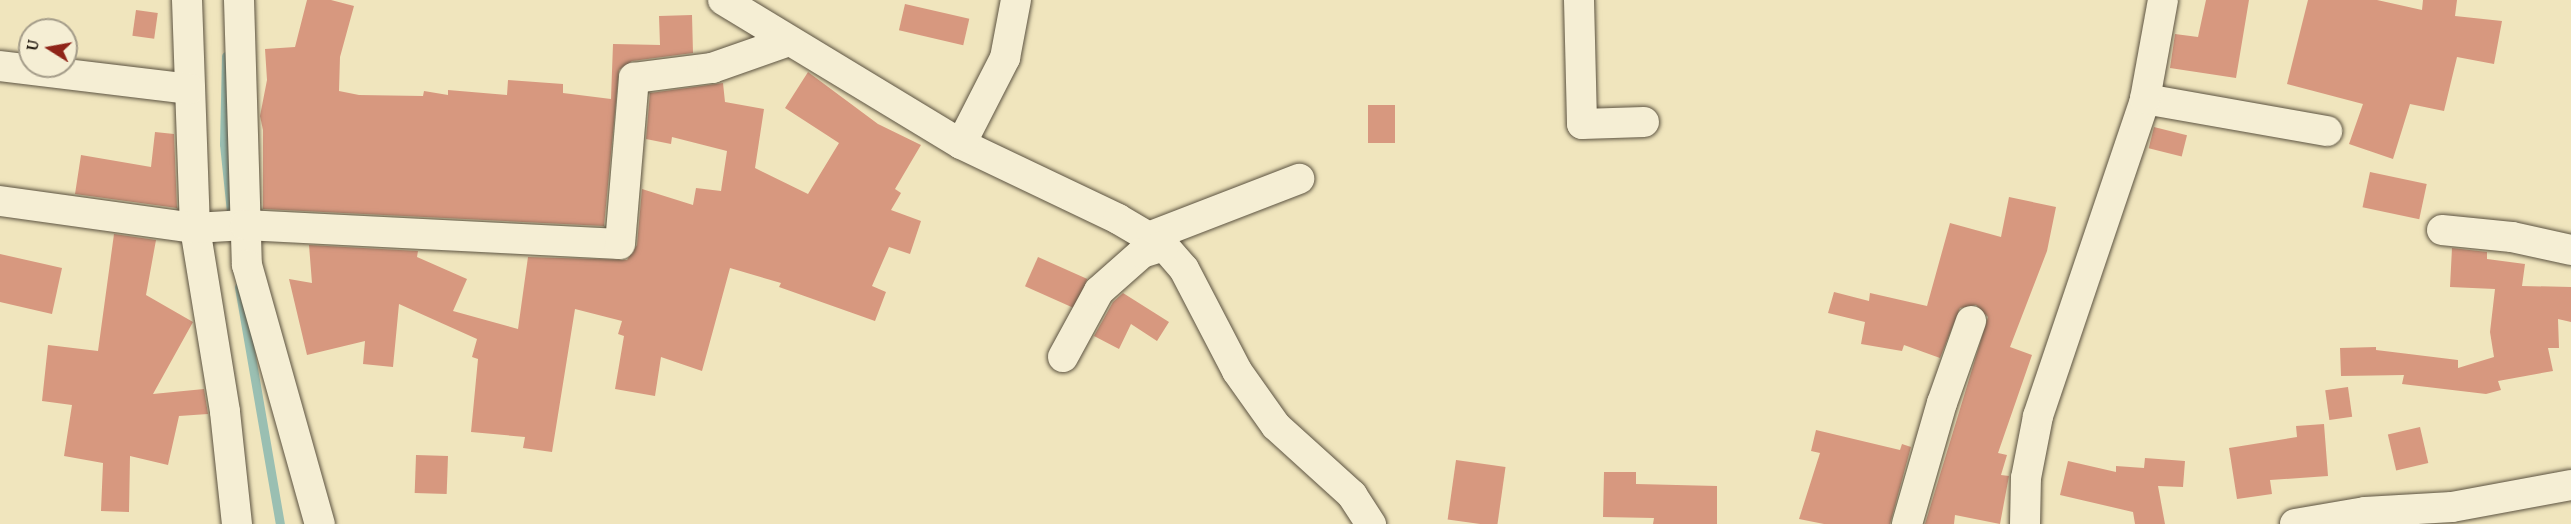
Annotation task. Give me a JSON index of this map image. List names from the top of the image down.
{
  "north": "left"
}
